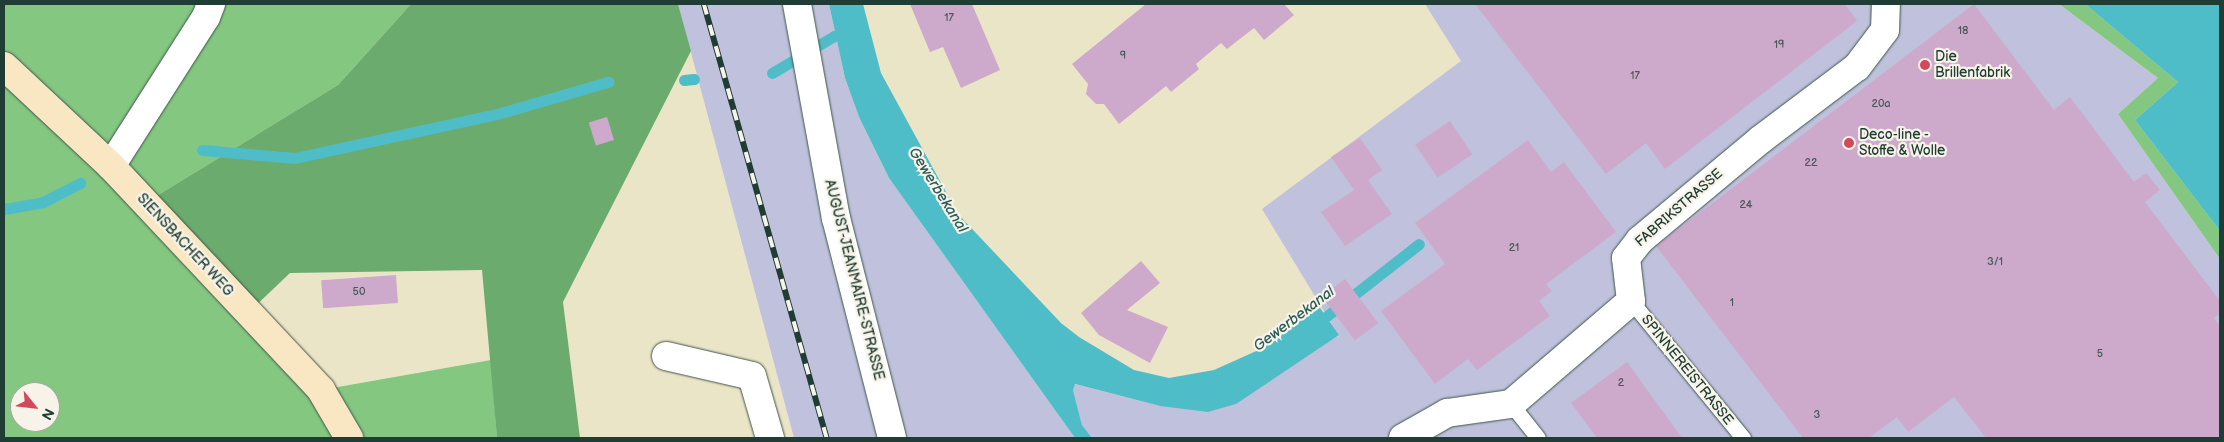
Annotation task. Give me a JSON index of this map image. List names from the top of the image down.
{
  "streets": {
    "street": ["FABRIKSTRASSE", "SIENSBACHER WEG", "AUGUST-JEANMAIRE-STRASSE"],
    "lane": ["SPINNEREISTRASSE"]
  },
  "crossings": [
    ["FABRIKSTRASSE", "SPINNEREISTRASSE"]
  ],
  "water": ["Gewerbekanal"],
  "places": ["Die Brillenfabrik", "Deco-line - Stoffe & Wolle"],
  "house_numbers": [
    "17",
    "18",
    "19",
    "9",
    "17",
    "20a",
    "22",
    "24",
    "21",
    "3/1",
    "50",
    "1",
    "5",
    "2",
    "3"
  ],
  "north": "bottom right"
}
